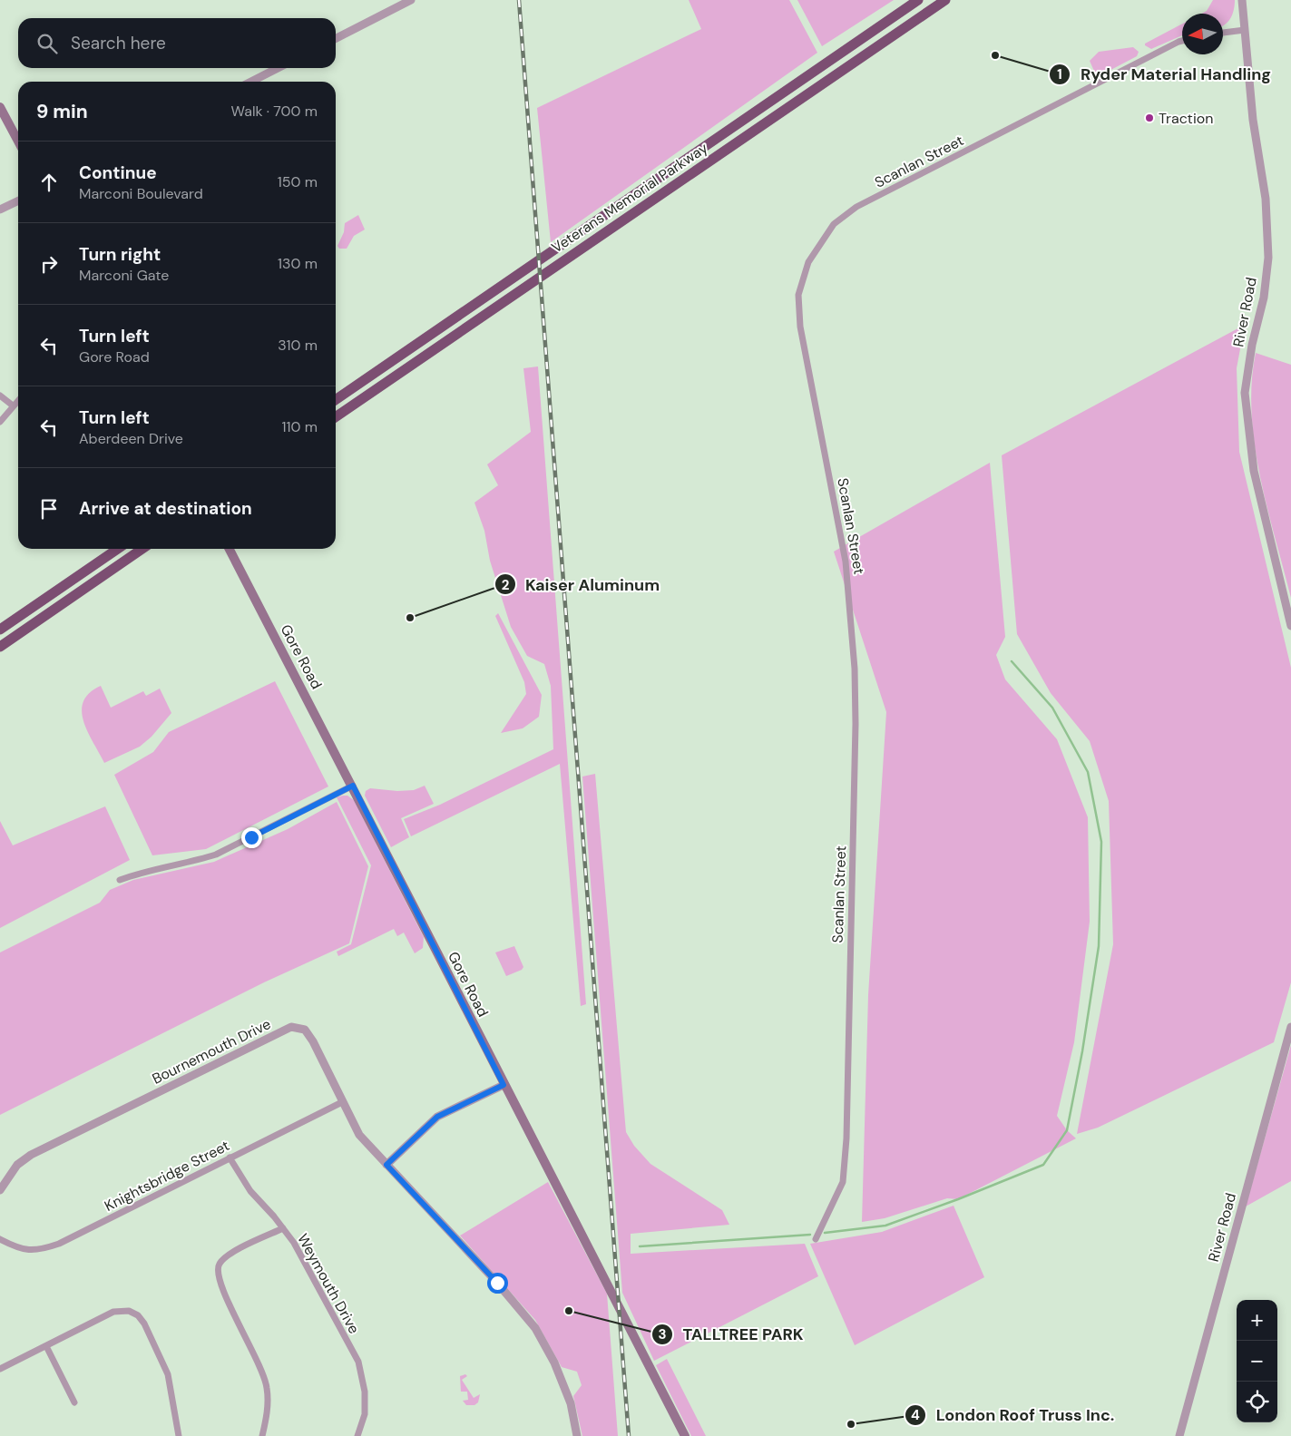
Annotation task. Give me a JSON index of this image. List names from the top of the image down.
{
  "streets": {
    "highway": ["Veterans Memorial Parkway"],
    "main road": ["Gore Road"],
    "street": [
      "Scanlan Street",
      "River Road",
      "Bournemouth Drive",
      "Knightsbridge Street",
      "Weymouth Drive"
    ]
  },
  "crossings": [
    ["Bournemouth Drive", "Knightsbridge Street"],
    ["Knightsbridge Street", "Weymouth Drive"]
  ],
  "places": [
    "Ryder Material Handling",
    "Traction",
    "Kaiser Aluminum",
    "TALLTREE PARK",
    "London Roof Truss Inc."
  ],
  "north": "left",
  "page": {
    "search": "Search here",
    "heading": ["9 min", "Walk · 700 m"],
    "list": [
      ["Continue", "Marconi Boulevard", "150 m"],
      ["Turn right", "Marconi Gate", "130 m"],
      ["Turn left", "Gore Road", "310 m"],
      ["Turn left", "Aberdeen Drive", "110 m"],
      "Arrive at destination"
    ],
    "map_buttons": ["+", "−"]
  }
}
